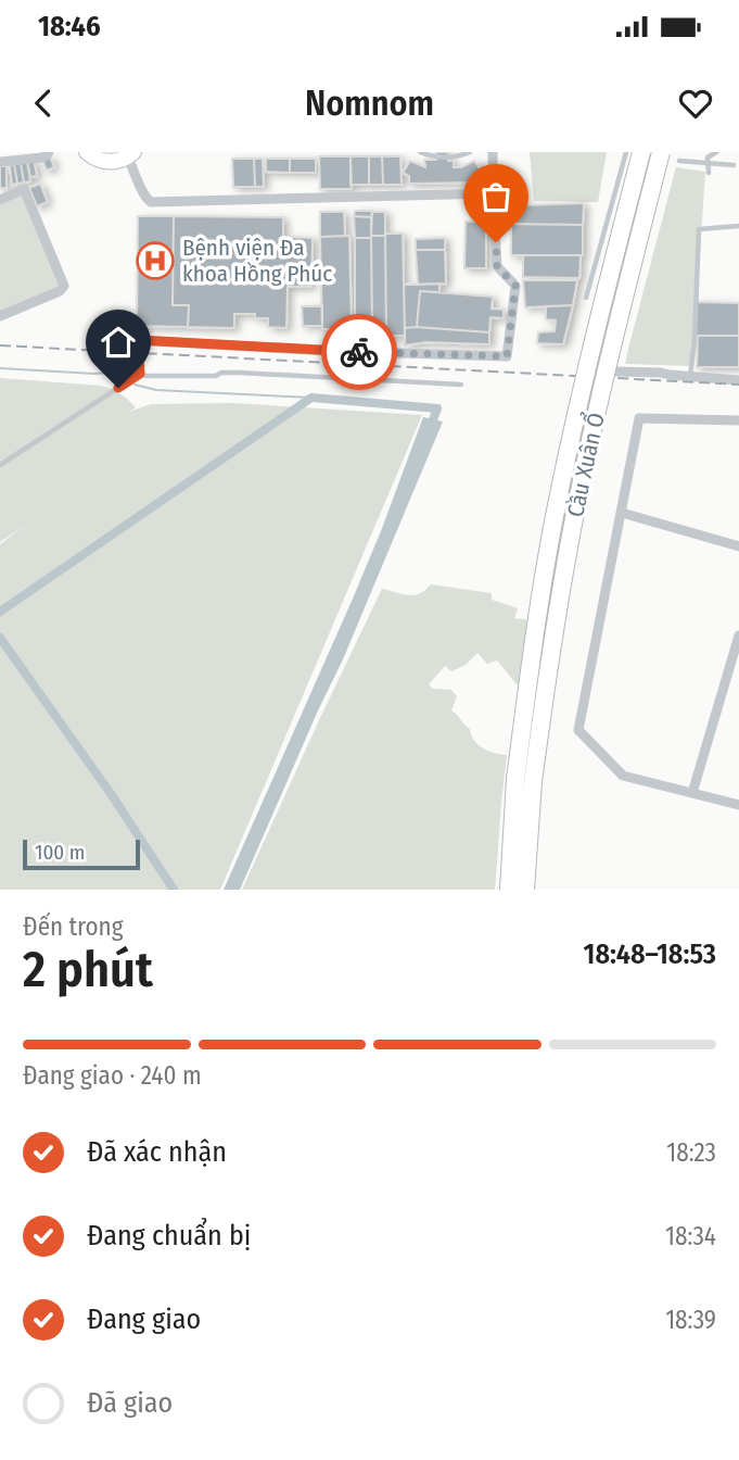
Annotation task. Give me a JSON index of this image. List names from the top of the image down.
{
  "streets": {
    "highway": ["Cầu Xuân Ổ"]
  },
  "places": {
    "hospital": ["Bệnh viện Đa khoa Hồng Phúc"]
  },
  "scale_bar": "100 m",
  "page": {
    "status": "18:46",
    "header": "Nomnom",
    "scale": "100 m",
    "heading": ["2 phút", "Đến trong", "18:48–18:53"],
    "bar": "Đang giao · 240 m",
    "list": [
      ["Đã xác nhận", "18:23"],
      ["Đang chuẩn bị", "18:34"],
      ["Đang giao", "18:39"],
      "Đã giao"
    ]
  }
}
